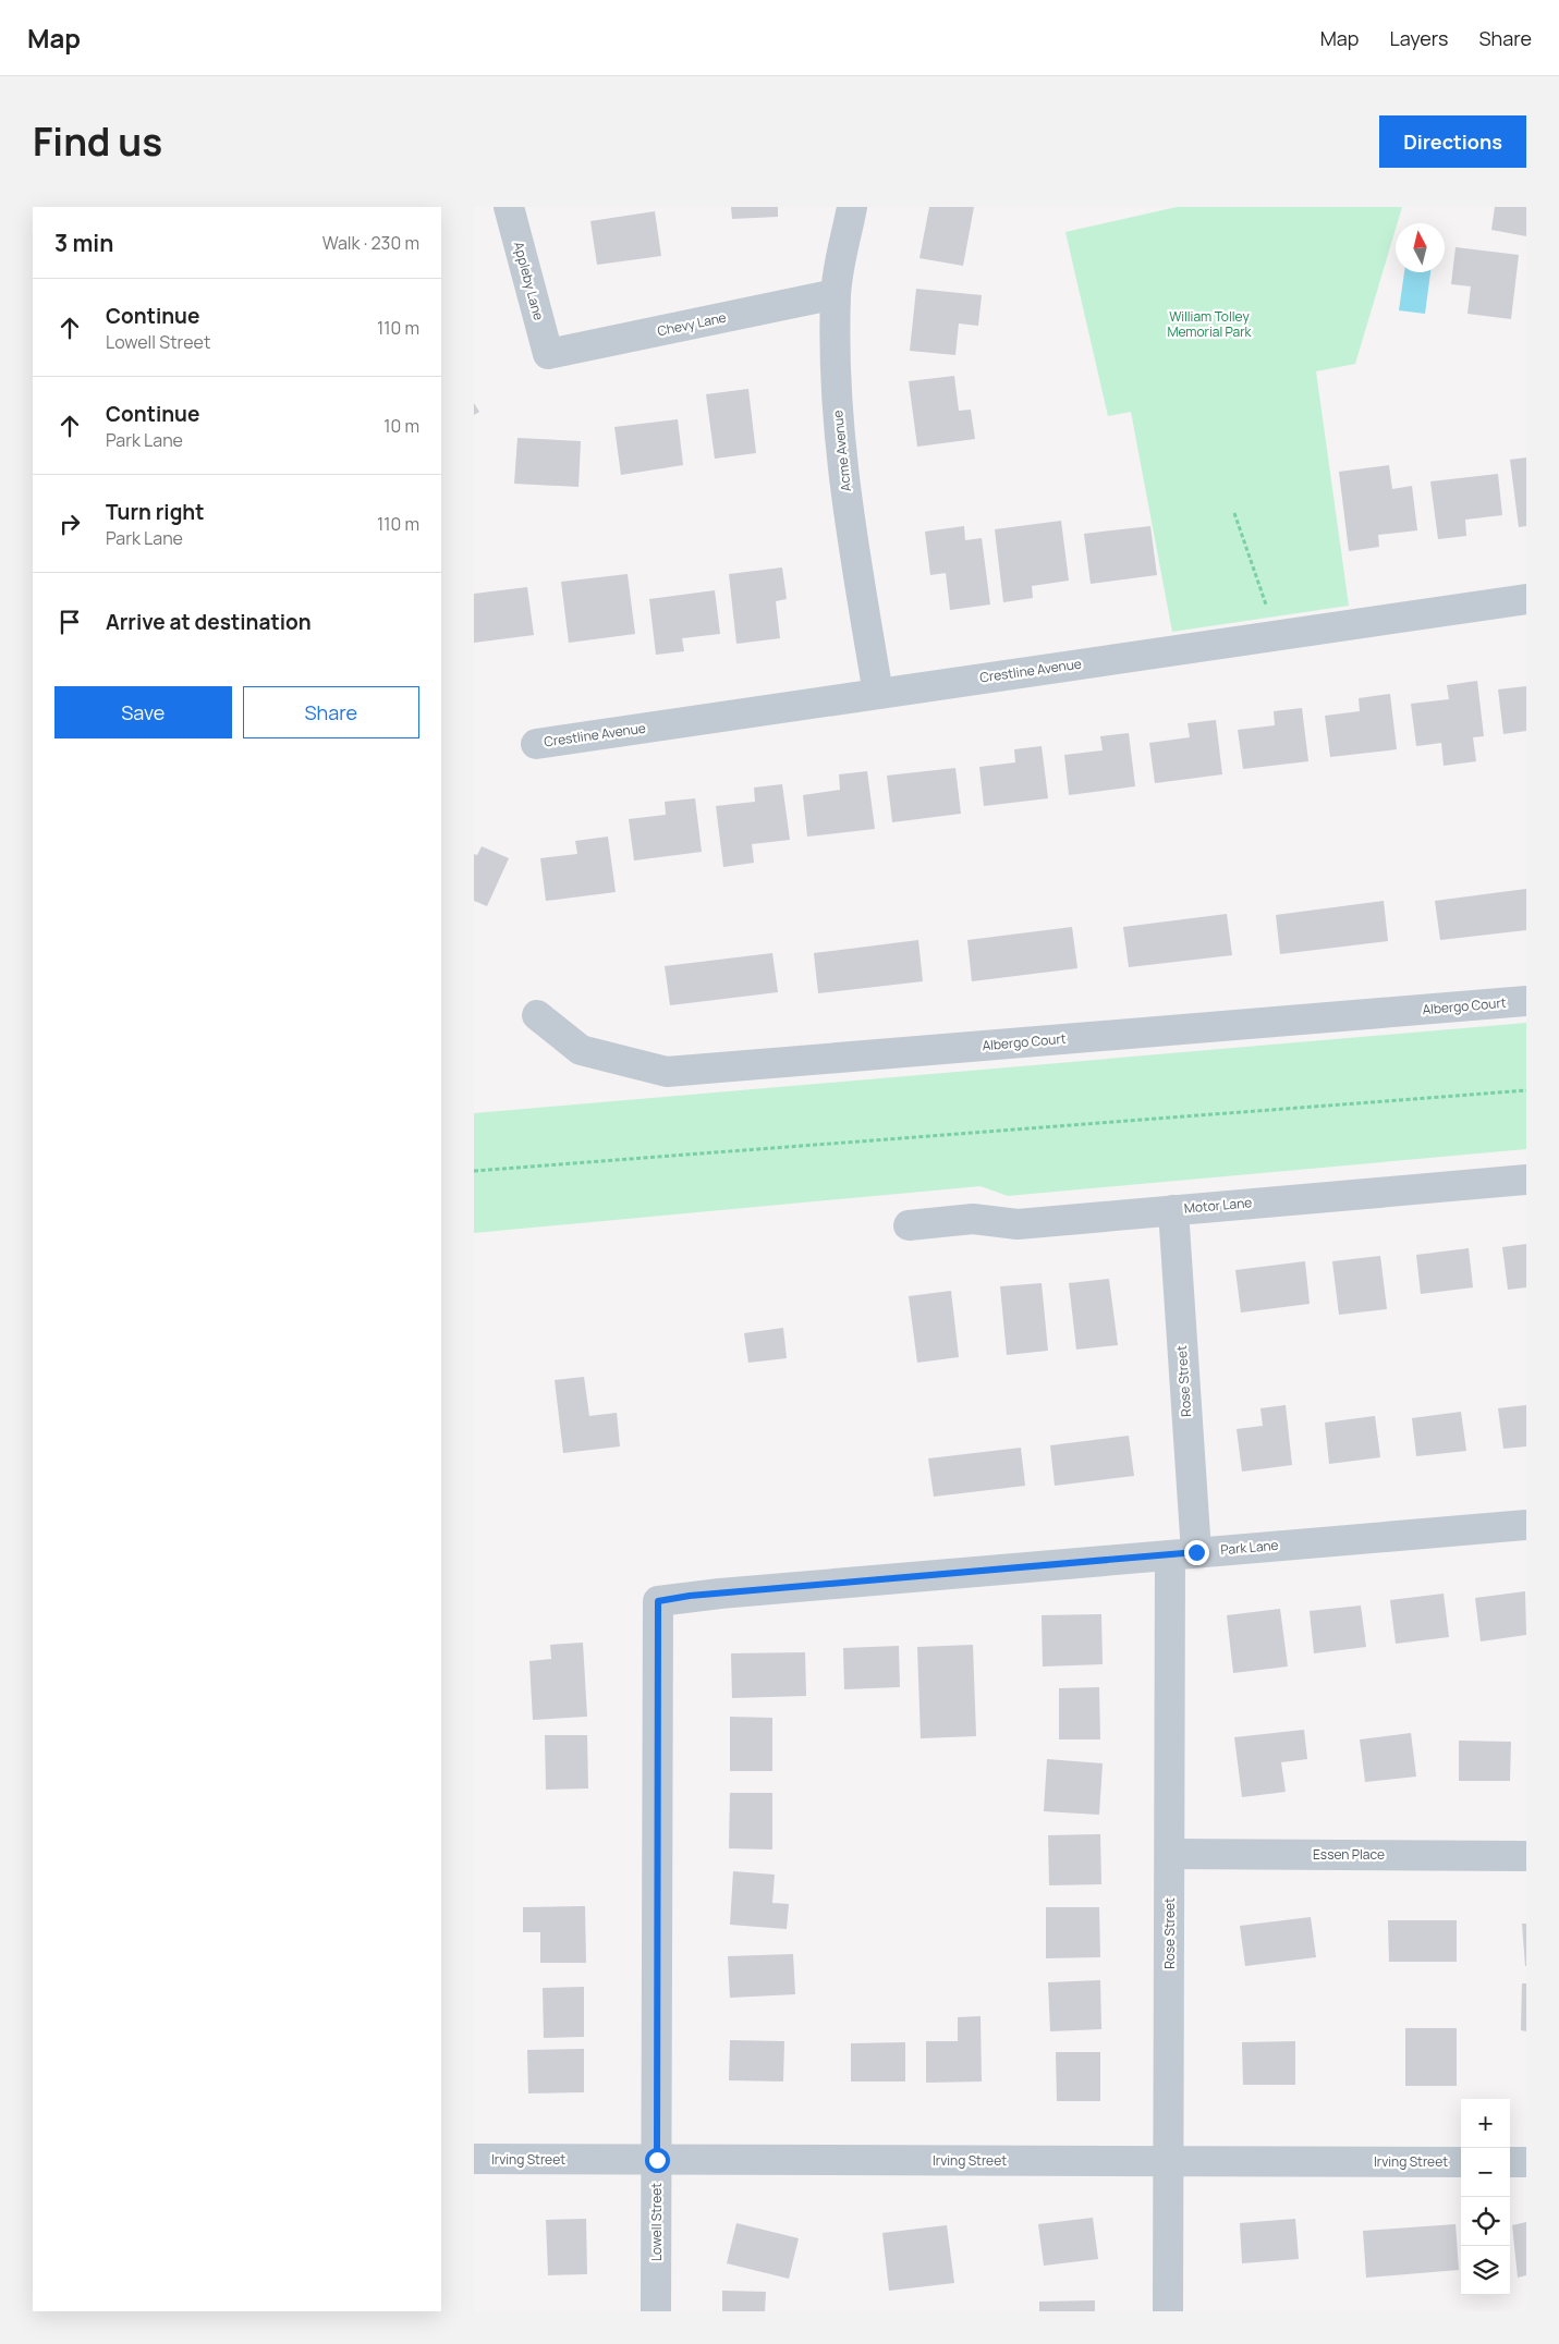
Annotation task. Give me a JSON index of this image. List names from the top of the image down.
{
  "streets": {
    "street": [
      "Appleby Lane",
      "Chevy Lane",
      "Acme Avenue",
      "Crestline Avenue",
      "Albergo Court",
      "Motor Lane",
      "Rose Street",
      "Park Lane",
      "Essen Place",
      "Irving Street",
      "Lowell Street"
    ]
  },
  "crossings": [
    ["Appleby Lane", "Chevy Lane"],
    ["Chevy Lane", "Acme Avenue"],
    ["Acme Avenue", "Crestline Avenue"],
    ["Motor Lane", "Rose Street"],
    ["Rose Street", "Park Lane"],
    ["Rose Street", "Essen Place"],
    ["Rose Street", "Irving Street"],
    ["Park Lane", "Lowell Street"],
    ["Irving Street", "Lowell Street"]
  ],
  "parks": ["William Tolley Memorial Park"],
  "north": "top",
  "page": {
    "header": "Map",
    "nav": ["Map", "Layers", "Share"],
    "title": "Find us",
    "buttons": [
      "Directions",
      ["Save", "Share"]
    ],
    "heading": ["3 min", "Walk · 230 m"],
    "list": [
      ["Continue", "Lowell Street", "110 m"],
      ["Continue", "Park Lane", "10 m"],
      ["Turn right", "Park Lane", "110 m"],
      "Arrive at destination"
    ],
    "map_buttons": ["+", "−"]
  }
}
